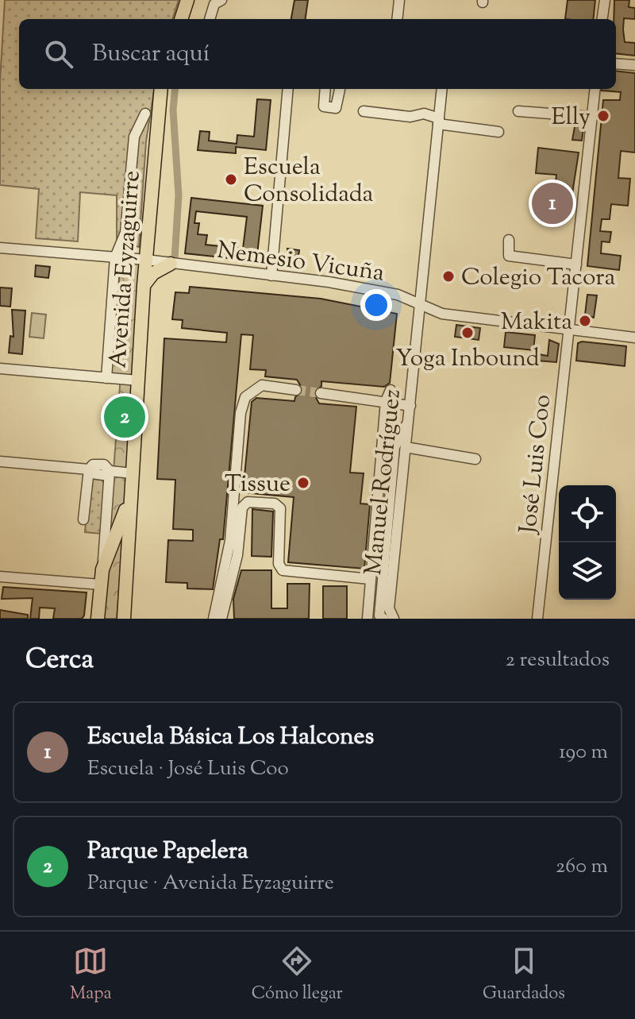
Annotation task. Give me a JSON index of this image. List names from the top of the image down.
{
  "streets": {
    "main road": ["Avenida Eyzaguirre"],
    "street": ["Nemesio Vicuña", "José Luis Coo", "Manuel Rodríguez"]
  },
  "crossings": [
    ["Nemesio Vicuña", "Avenida Eyzaguirre"],
    ["Nemesio Vicuña", "José Luis Coo"],
    ["Nemesio Vicuña", "Manuel Rodríguez"]
  ],
  "places": [
    "Elly",
    "Escuela Consolidada",
    "Colegio Tacora",
    "Makita",
    "Yoga Inbound",
    "Tissue"
  ],
  "page": {
    "search": "Buscar aquí",
    "pins": ["1", "2"],
    "heading": ["Cerca", "2 resultados"],
    "list": [
      {
        "mark": "1",
        "name": "Escuela Básica Los Halcones",
        "note": "Escuela · José Luis Coo",
        "value": "190 m"
      },
      {
        "mark": "2",
        "name": "Parque Papelera",
        "note": "Parque · Avenida Eyzaguirre",
        "value": "260 m"
      }
    ],
    "nav": ["Mapa", "Cómo llegar", "Guardados"]
  }
}
